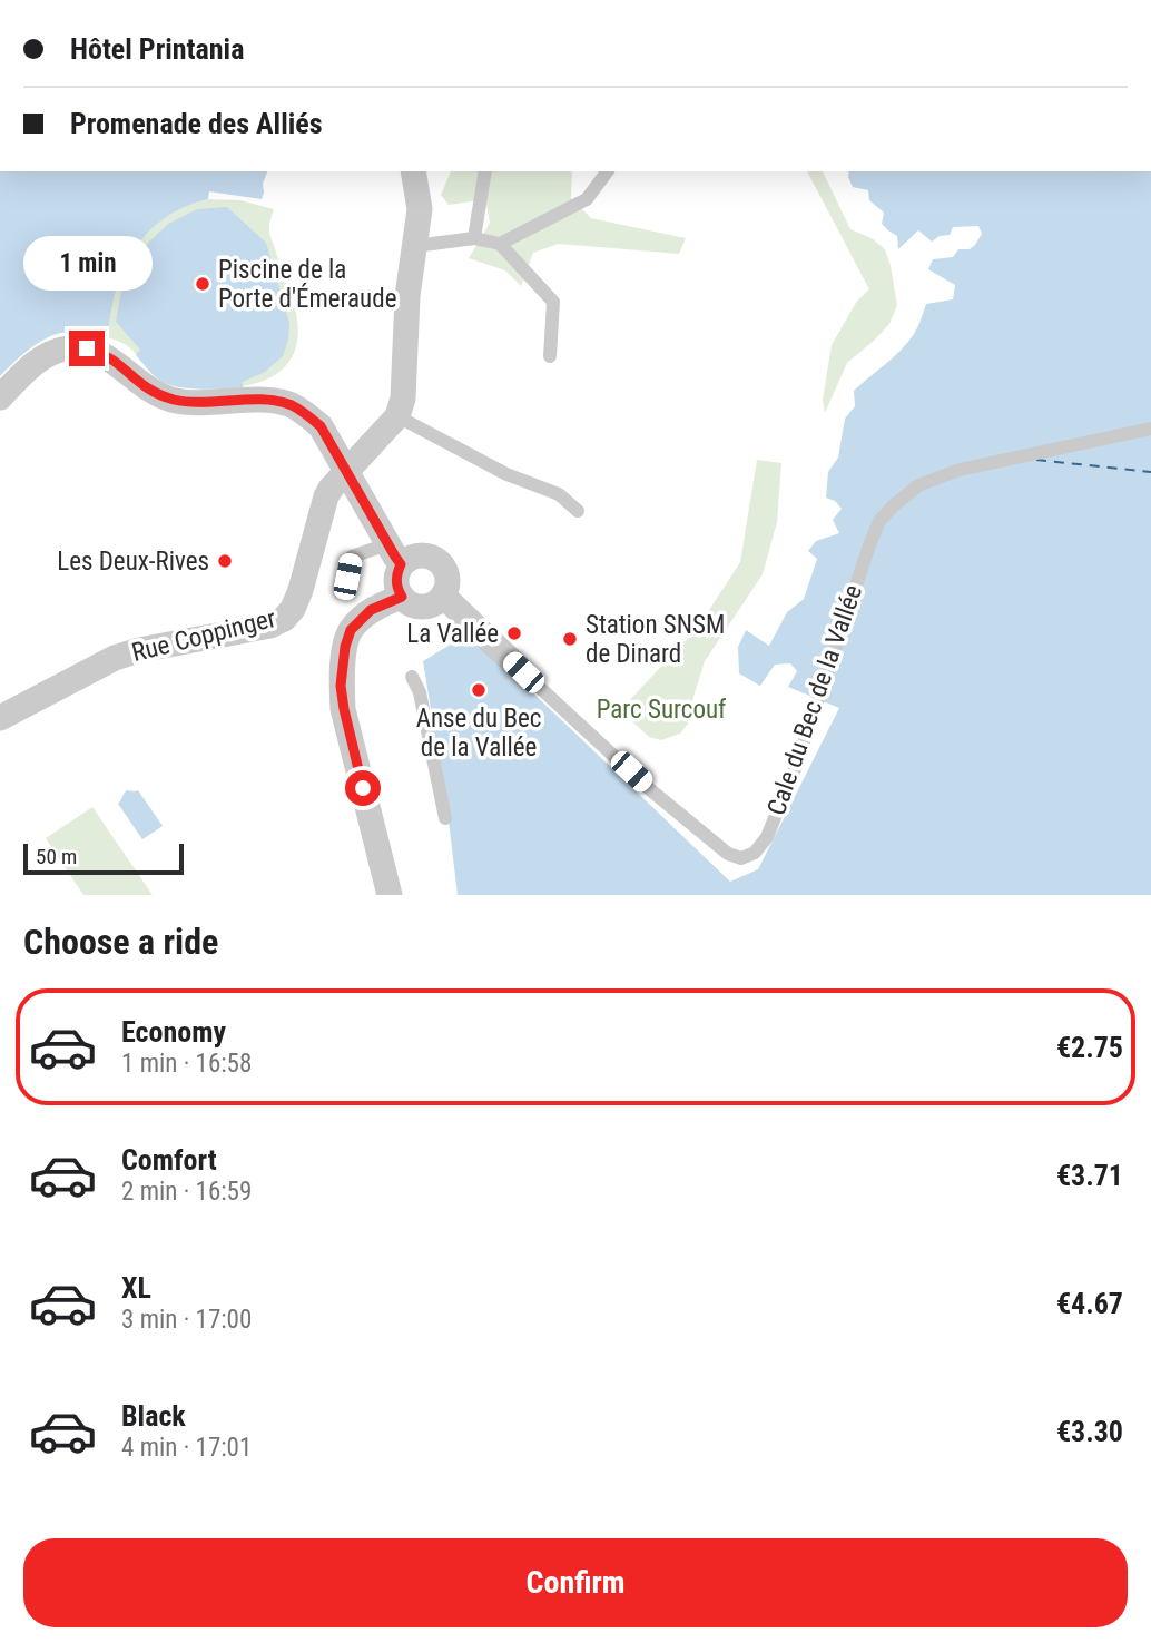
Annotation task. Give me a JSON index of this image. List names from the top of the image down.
{
  "streets": {
    "street": ["Rue Coppinger", "Cale du Bec de la Vallée"]
  },
  "parks": ["Parc Surcouf"],
  "places": [
    "Piscine de la Porte d'Émeraude",
    "Les Deux-Rives",
    "La Vallée",
    "Station SNSM de Dinard",
    "Anse du Bec de la Vallée"
  ],
  "scale_bar": "50 m",
  "page": {
    "banner": ["Hôtel Printania", "Promenade des Alliés"],
    "bubble": "1 min",
    "scale": "50 m",
    "heading": "Choose a ride",
    "list": [
      {
        "name": "Economy",
        "note": "1 min · 16:58",
        "value": "€2.75"
      },
      {
        "name": "Comfort",
        "note": "2 min · 16:59",
        "value": "€3.71"
      },
      {
        "name": "XL",
        "note": "3 min · 17:00",
        "value": "€4.67"
      },
      {
        "name": "Black",
        "note": "4 min · 17:01",
        "value": "€3.30"
      }
    ],
    "buttons": "Confirm"
  }
}
